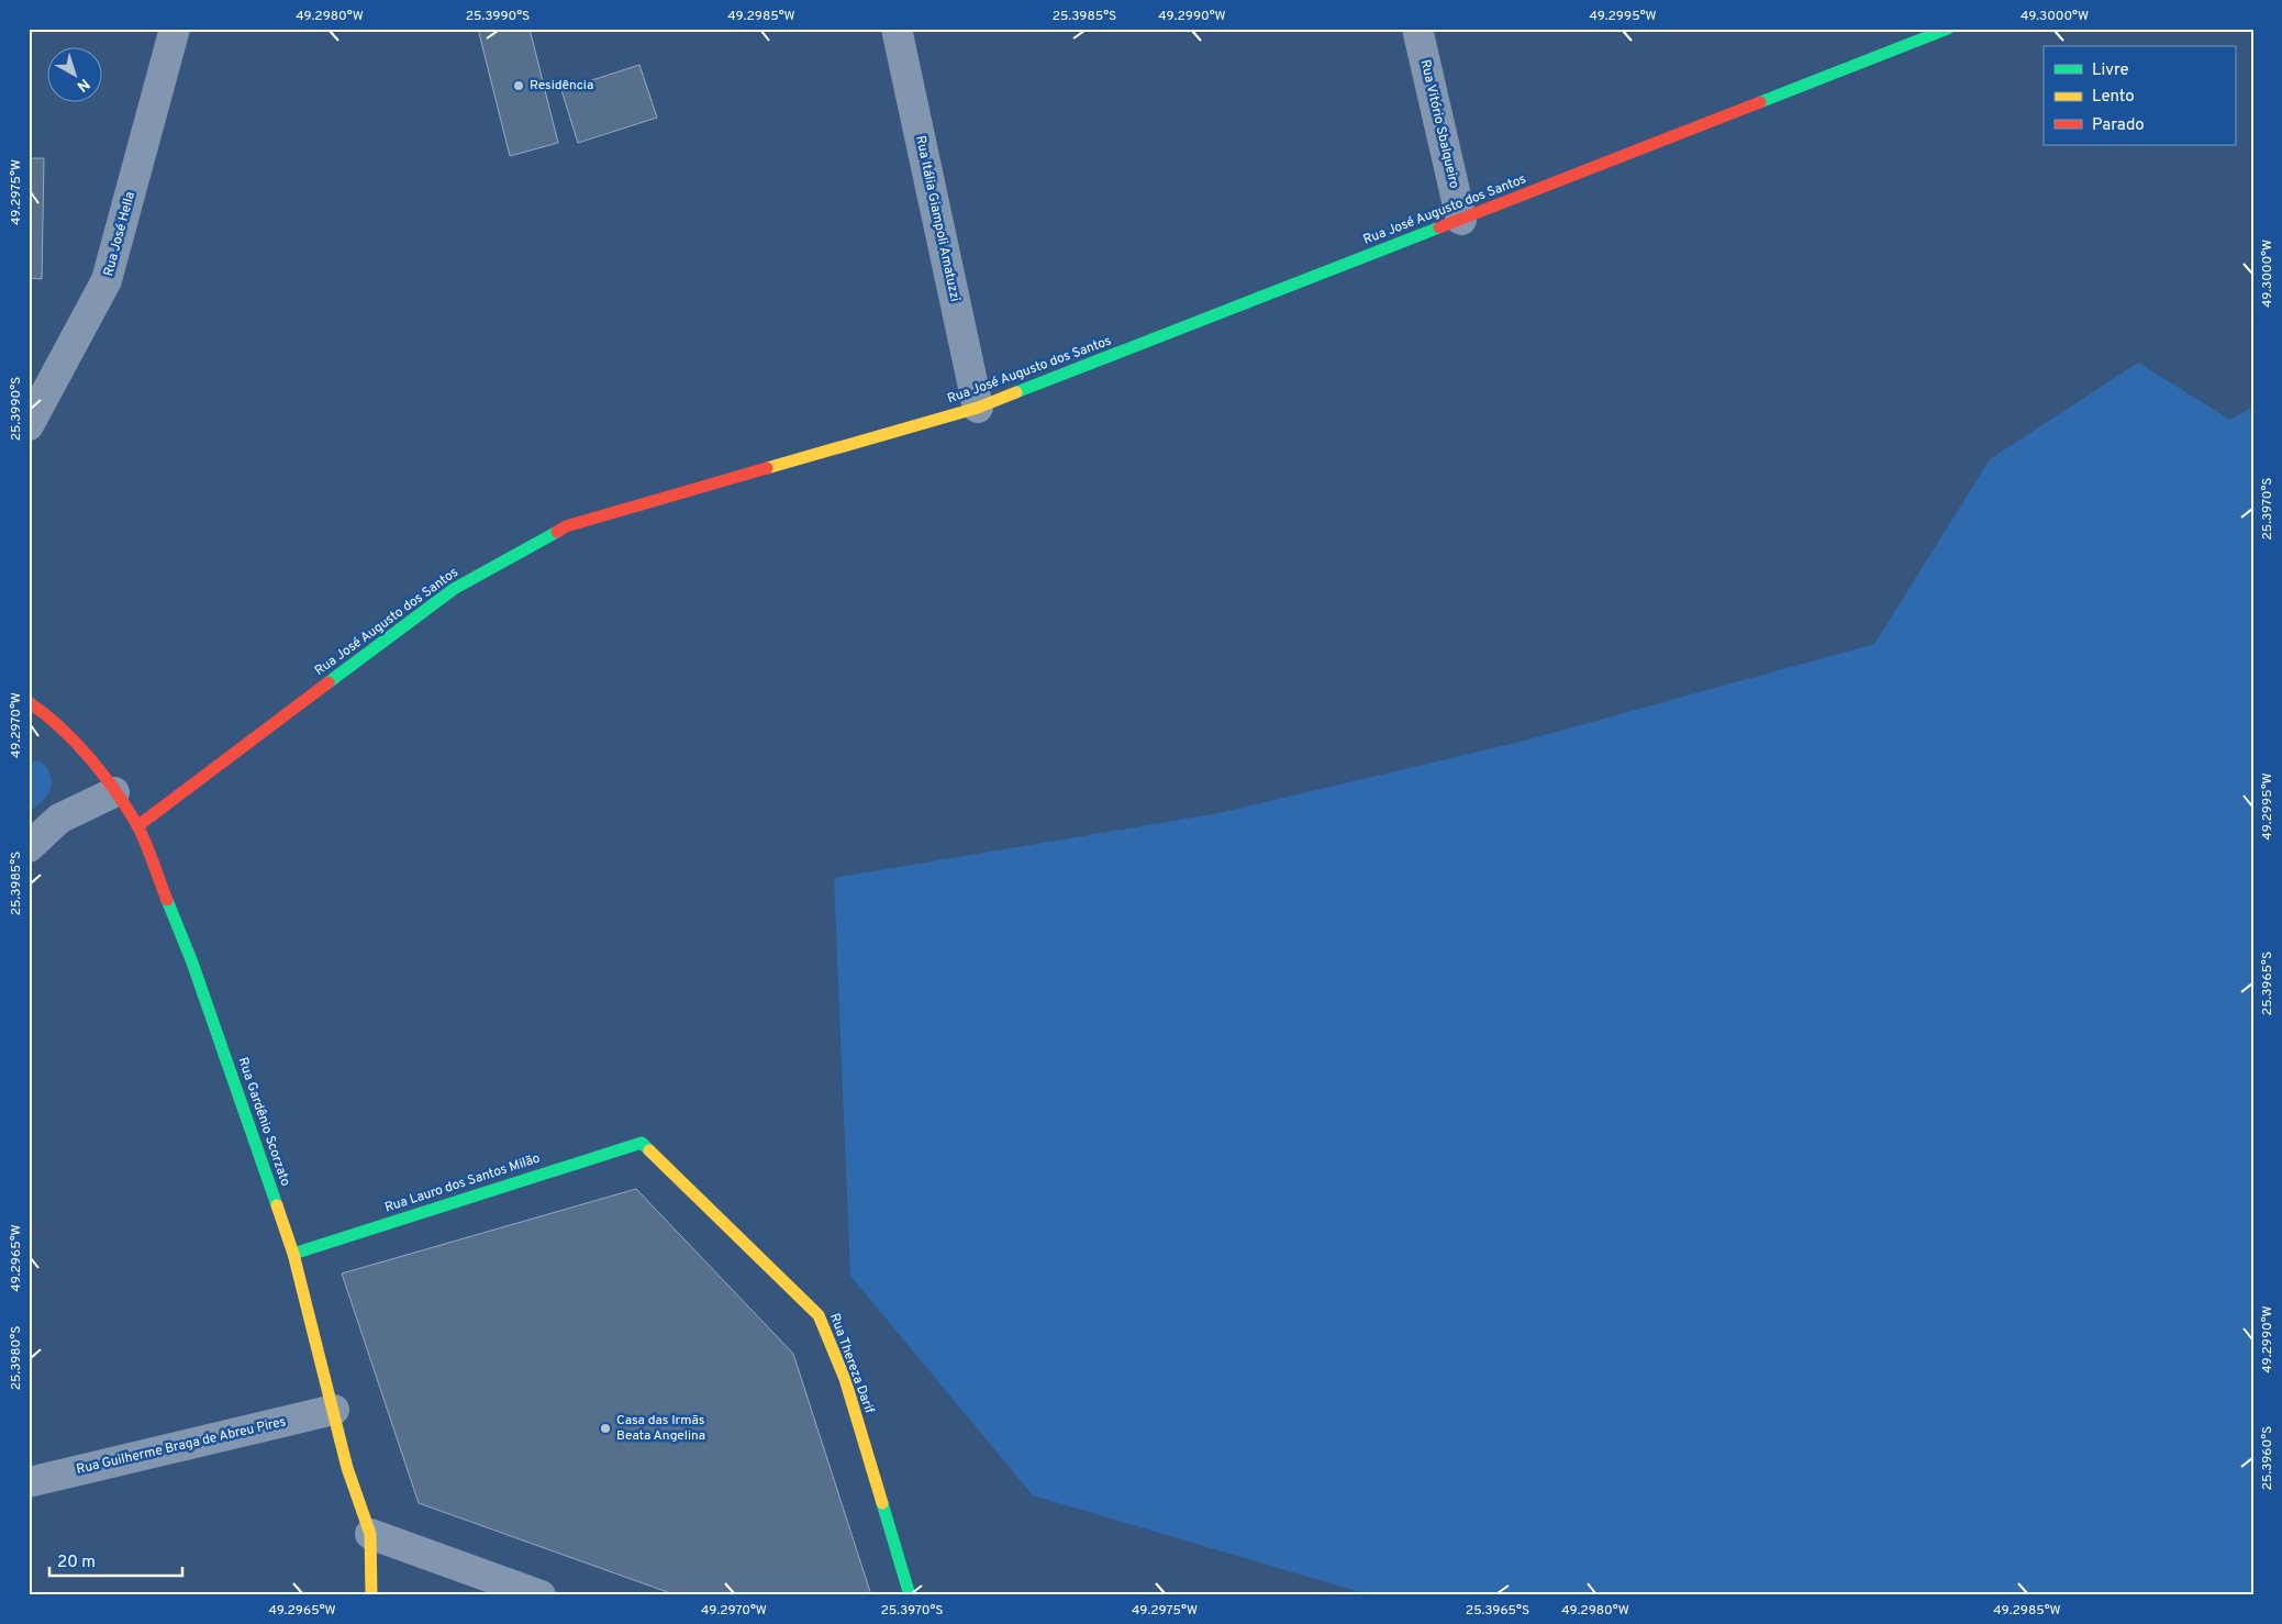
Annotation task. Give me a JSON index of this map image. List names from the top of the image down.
{
  "streets": {
    "street": [
      "Rua Vitório Sbalqueiro",
      "Rua José Augusto dos Santos",
      "Rua Itália Giampoli Amatuzzi",
      "Rua José Hella",
      "Rua Gardênio Scorzato",
      "Rua Lauro dos Santos Milão",
      "Rua Thereza Darif",
      "Rua Guilherme Braga de Abreu Pires"
    ]
  },
  "crossings": [
    ["Rua Vitório Sbalqueiro", "Rua José Augusto dos Santos"],
    ["Rua José Augusto dos Santos", "Rua Itália Giampoli Amatuzzi"],
    ["Rua José Augusto dos Santos", "Rua Gardênio Scorzato"],
    ["Rua Gardênio Scorzato", "Rua Lauro dos Santos Milão"],
    ["Rua Gardênio Scorzato", "Rua Guilherme Braga de Abreu Pires"],
    ["Rua Lauro dos Santos Milão", "Rua Thereza Darif"]
  ],
  "places": ["Residência", "Casa das Irmãs Beata Angelina"],
  "legend": ["Livre", "Lento", "Parado"],
  "scale_bar": "20 m",
  "north": "bottom right",
  "coordinates": [
    "49.2980°W",
    "25.3990°S",
    "49.2985°W",
    "25.3985°S",
    "49.2990°W",
    "49.2995°W",
    "49.3000°W",
    "49.2975°W",
    "25.3970°S",
    "49.2970°W",
    "25.3965°S",
    "49.2965°W",
    "25.3980°S",
    "25.3960°S"
  ]
}
